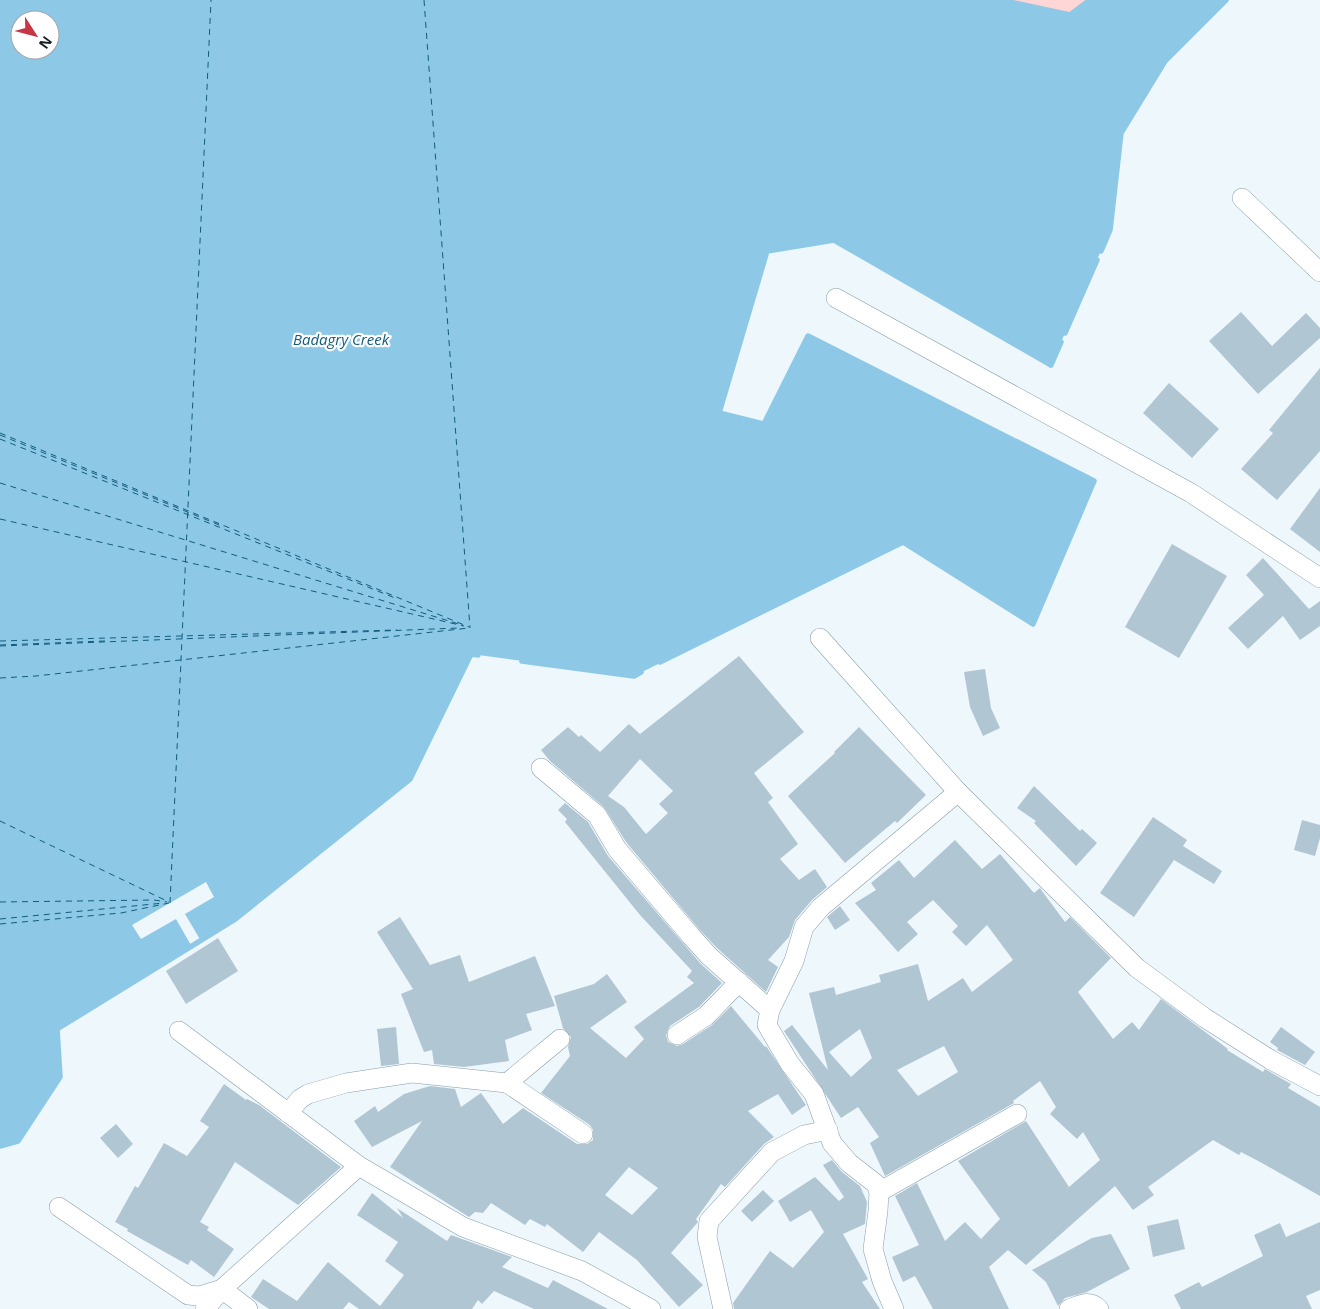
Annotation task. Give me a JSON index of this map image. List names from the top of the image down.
{
  "water": ["Badagry Creek"],
  "north": "bottom right"
}
